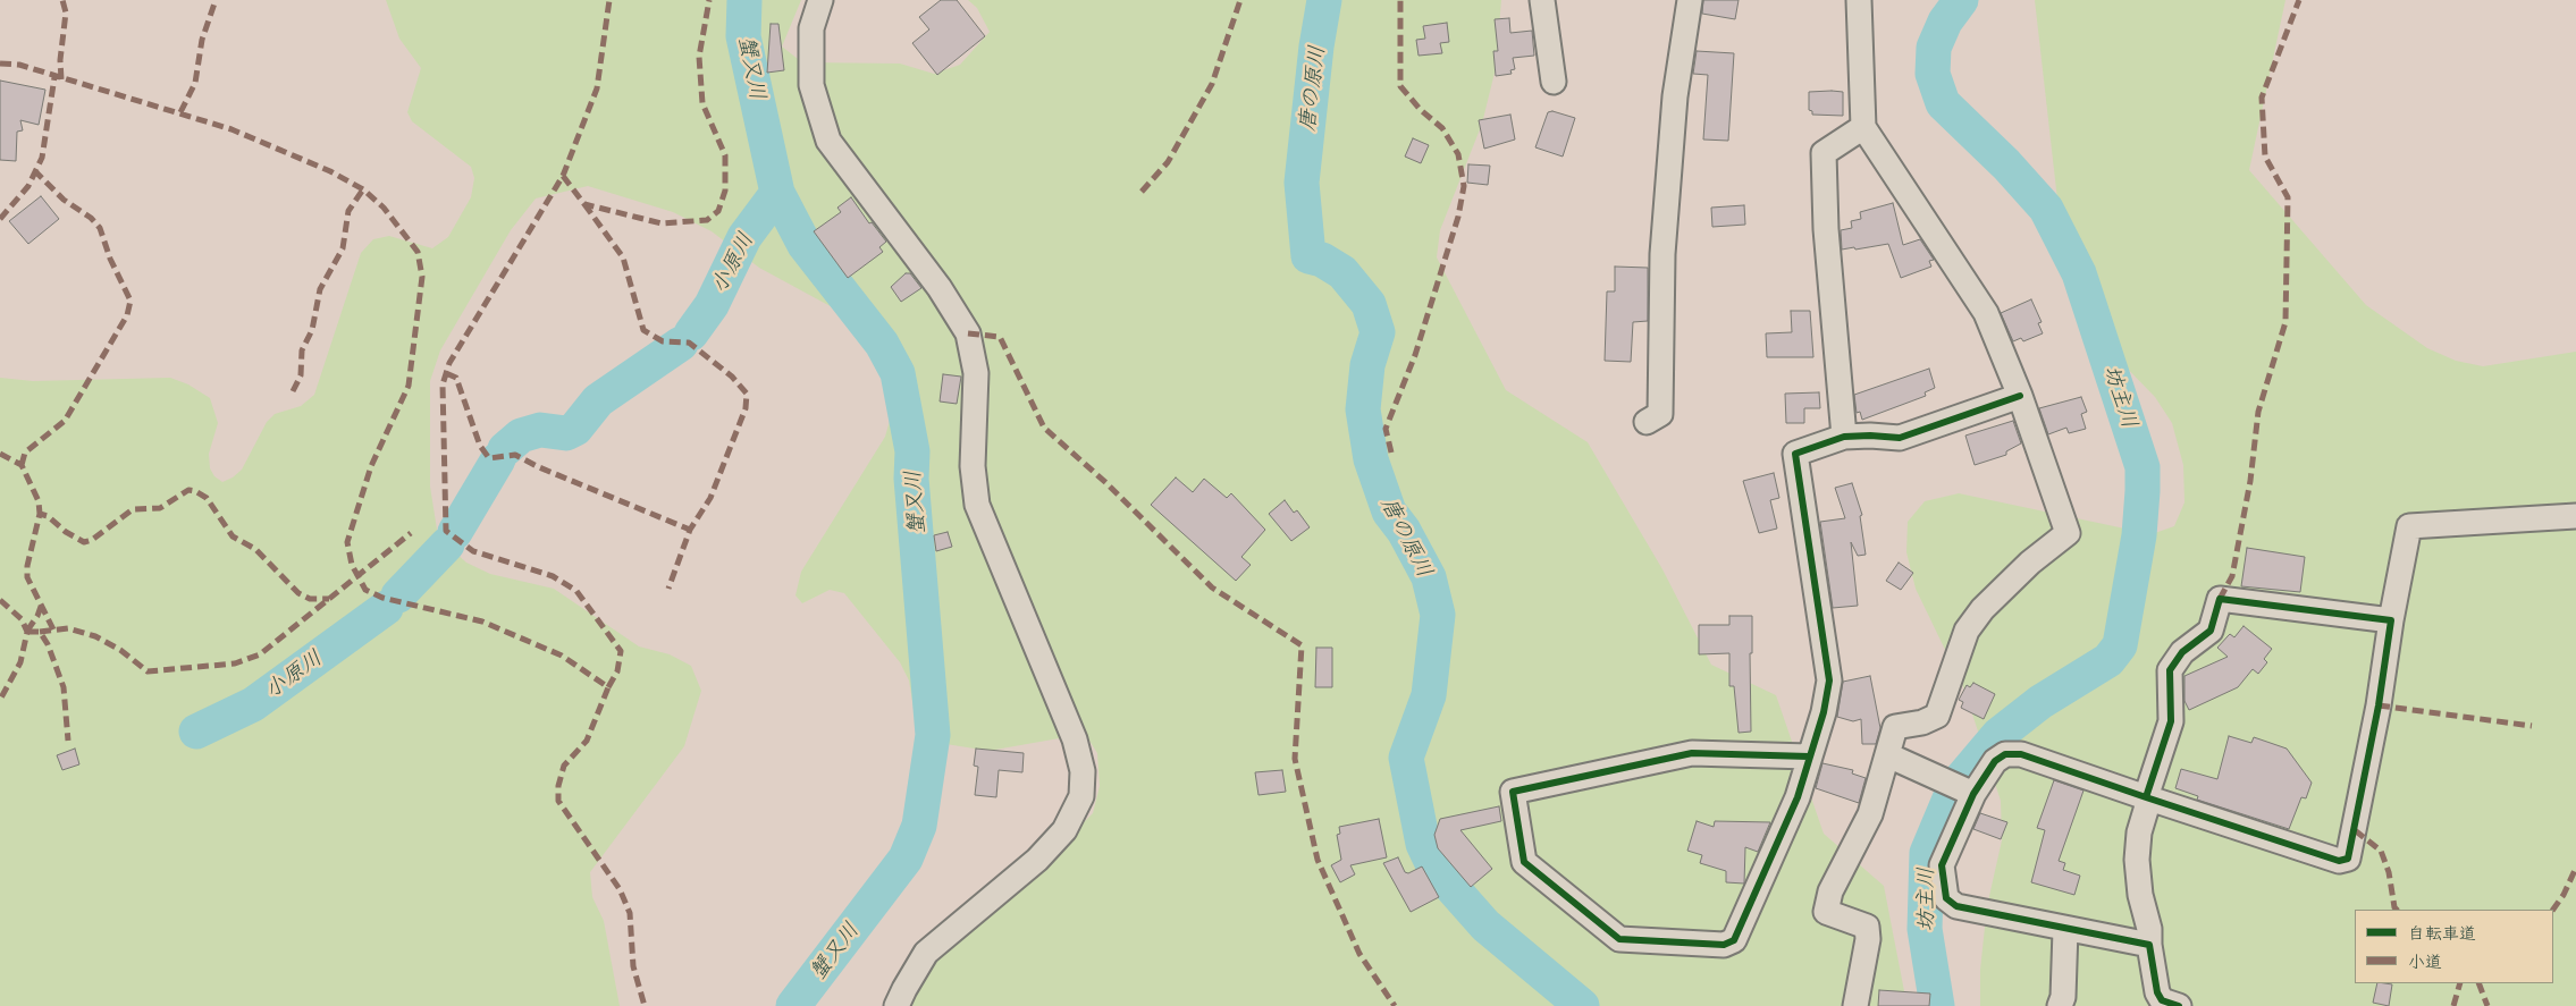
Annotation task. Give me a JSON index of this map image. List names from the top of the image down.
{
  "water": [
    "蟹又川",
    "唐の原川",
    "小原川",
    "坊主川"
  ],
  "legend": ["自転車道", "小道"]
}
